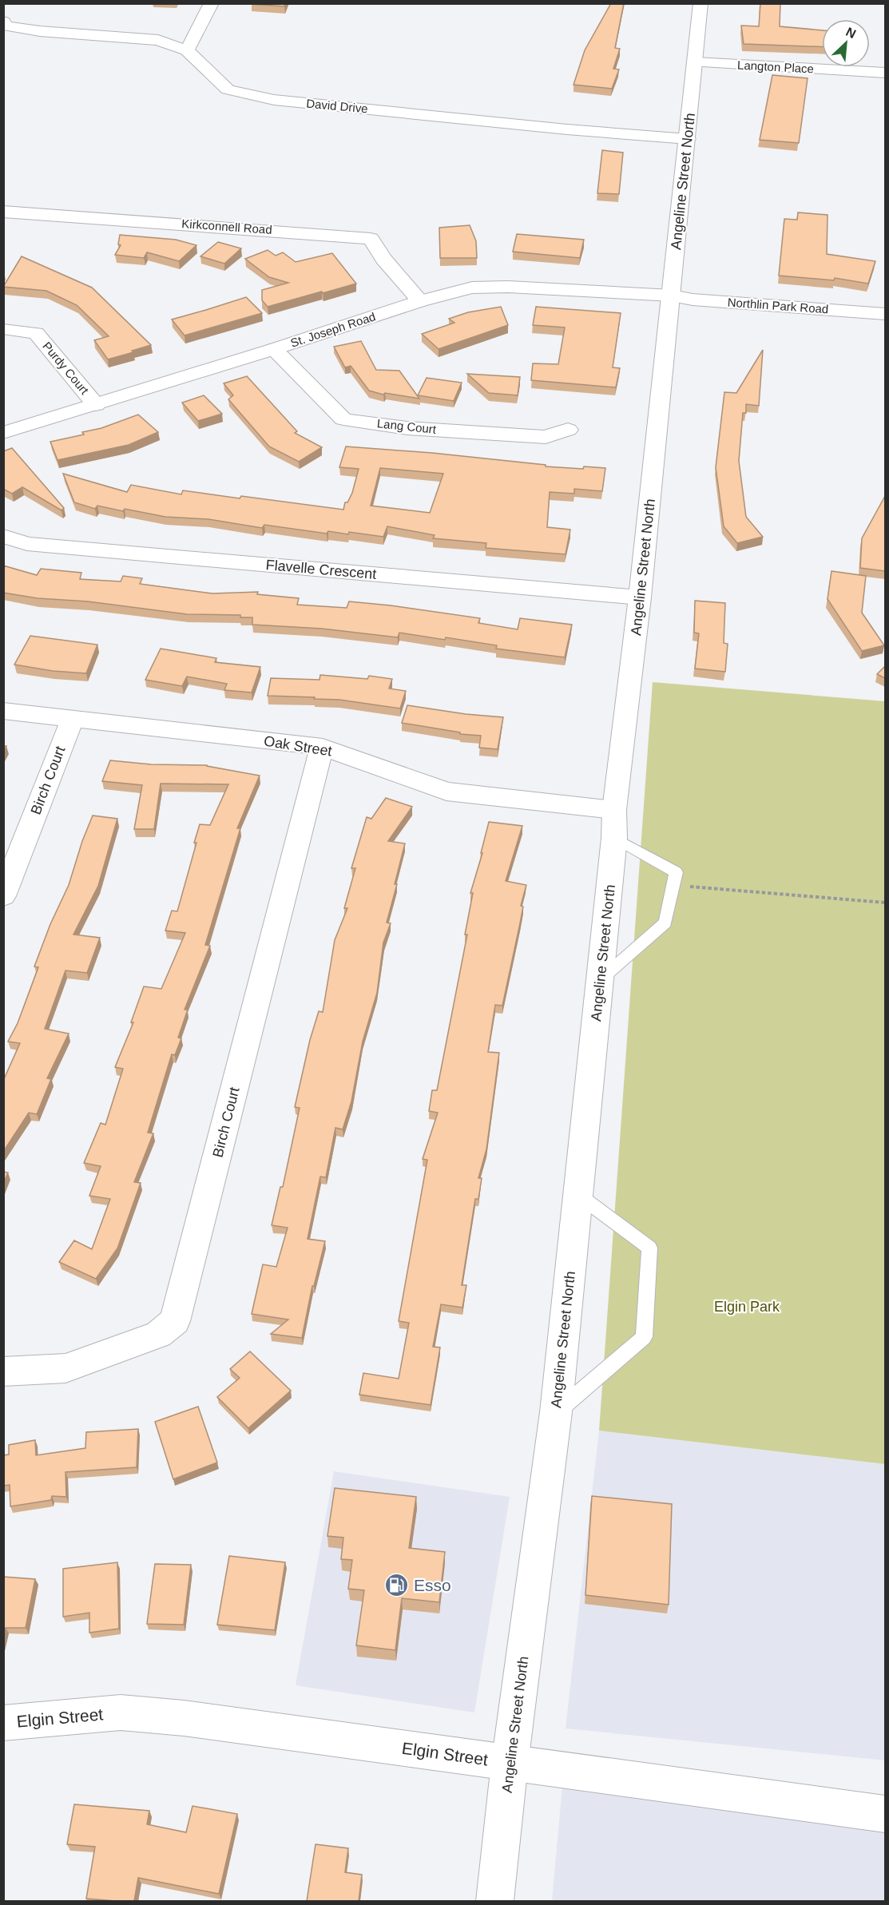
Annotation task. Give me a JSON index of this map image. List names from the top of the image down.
{
  "streets": {
    "street": [
      "Langton Place",
      "David Drive",
      "Angeline Street North",
      "Kirkconnell Road",
      "Northlin Park Road",
      "St. Joseph Road",
      "Purdy Court",
      "Lang Court",
      "Flavelle Crescent",
      "Oak Street",
      "Birch Court",
      "Elgin Street"
    ]
  },
  "crossings": [
    ["Langton Place", "Angeline Street North"],
    ["David Drive", "Angeline Street North"],
    ["Angeline Street North", "Northlin Park Road"],
    ["Angeline Street North", "St. Joseph Road"],
    ["Angeline Street North", "Flavelle Crescent"],
    ["Angeline Street North", "Oak Street"],
    ["Angeline Street North", "Elgin Street"],
    ["Kirkconnell Road", "St. Joseph Road"],
    ["Northlin Park Road", "St. Joseph Road"],
    ["St. Joseph Road", "Purdy Court"],
    ["St. Joseph Road", "Lang Court"],
    ["Oak Street", "Birch Court"]
  ],
  "parks": ["Elgin Park"],
  "places": {
    "fuel station": ["Esso"]
  },
  "north": "top right"
}
